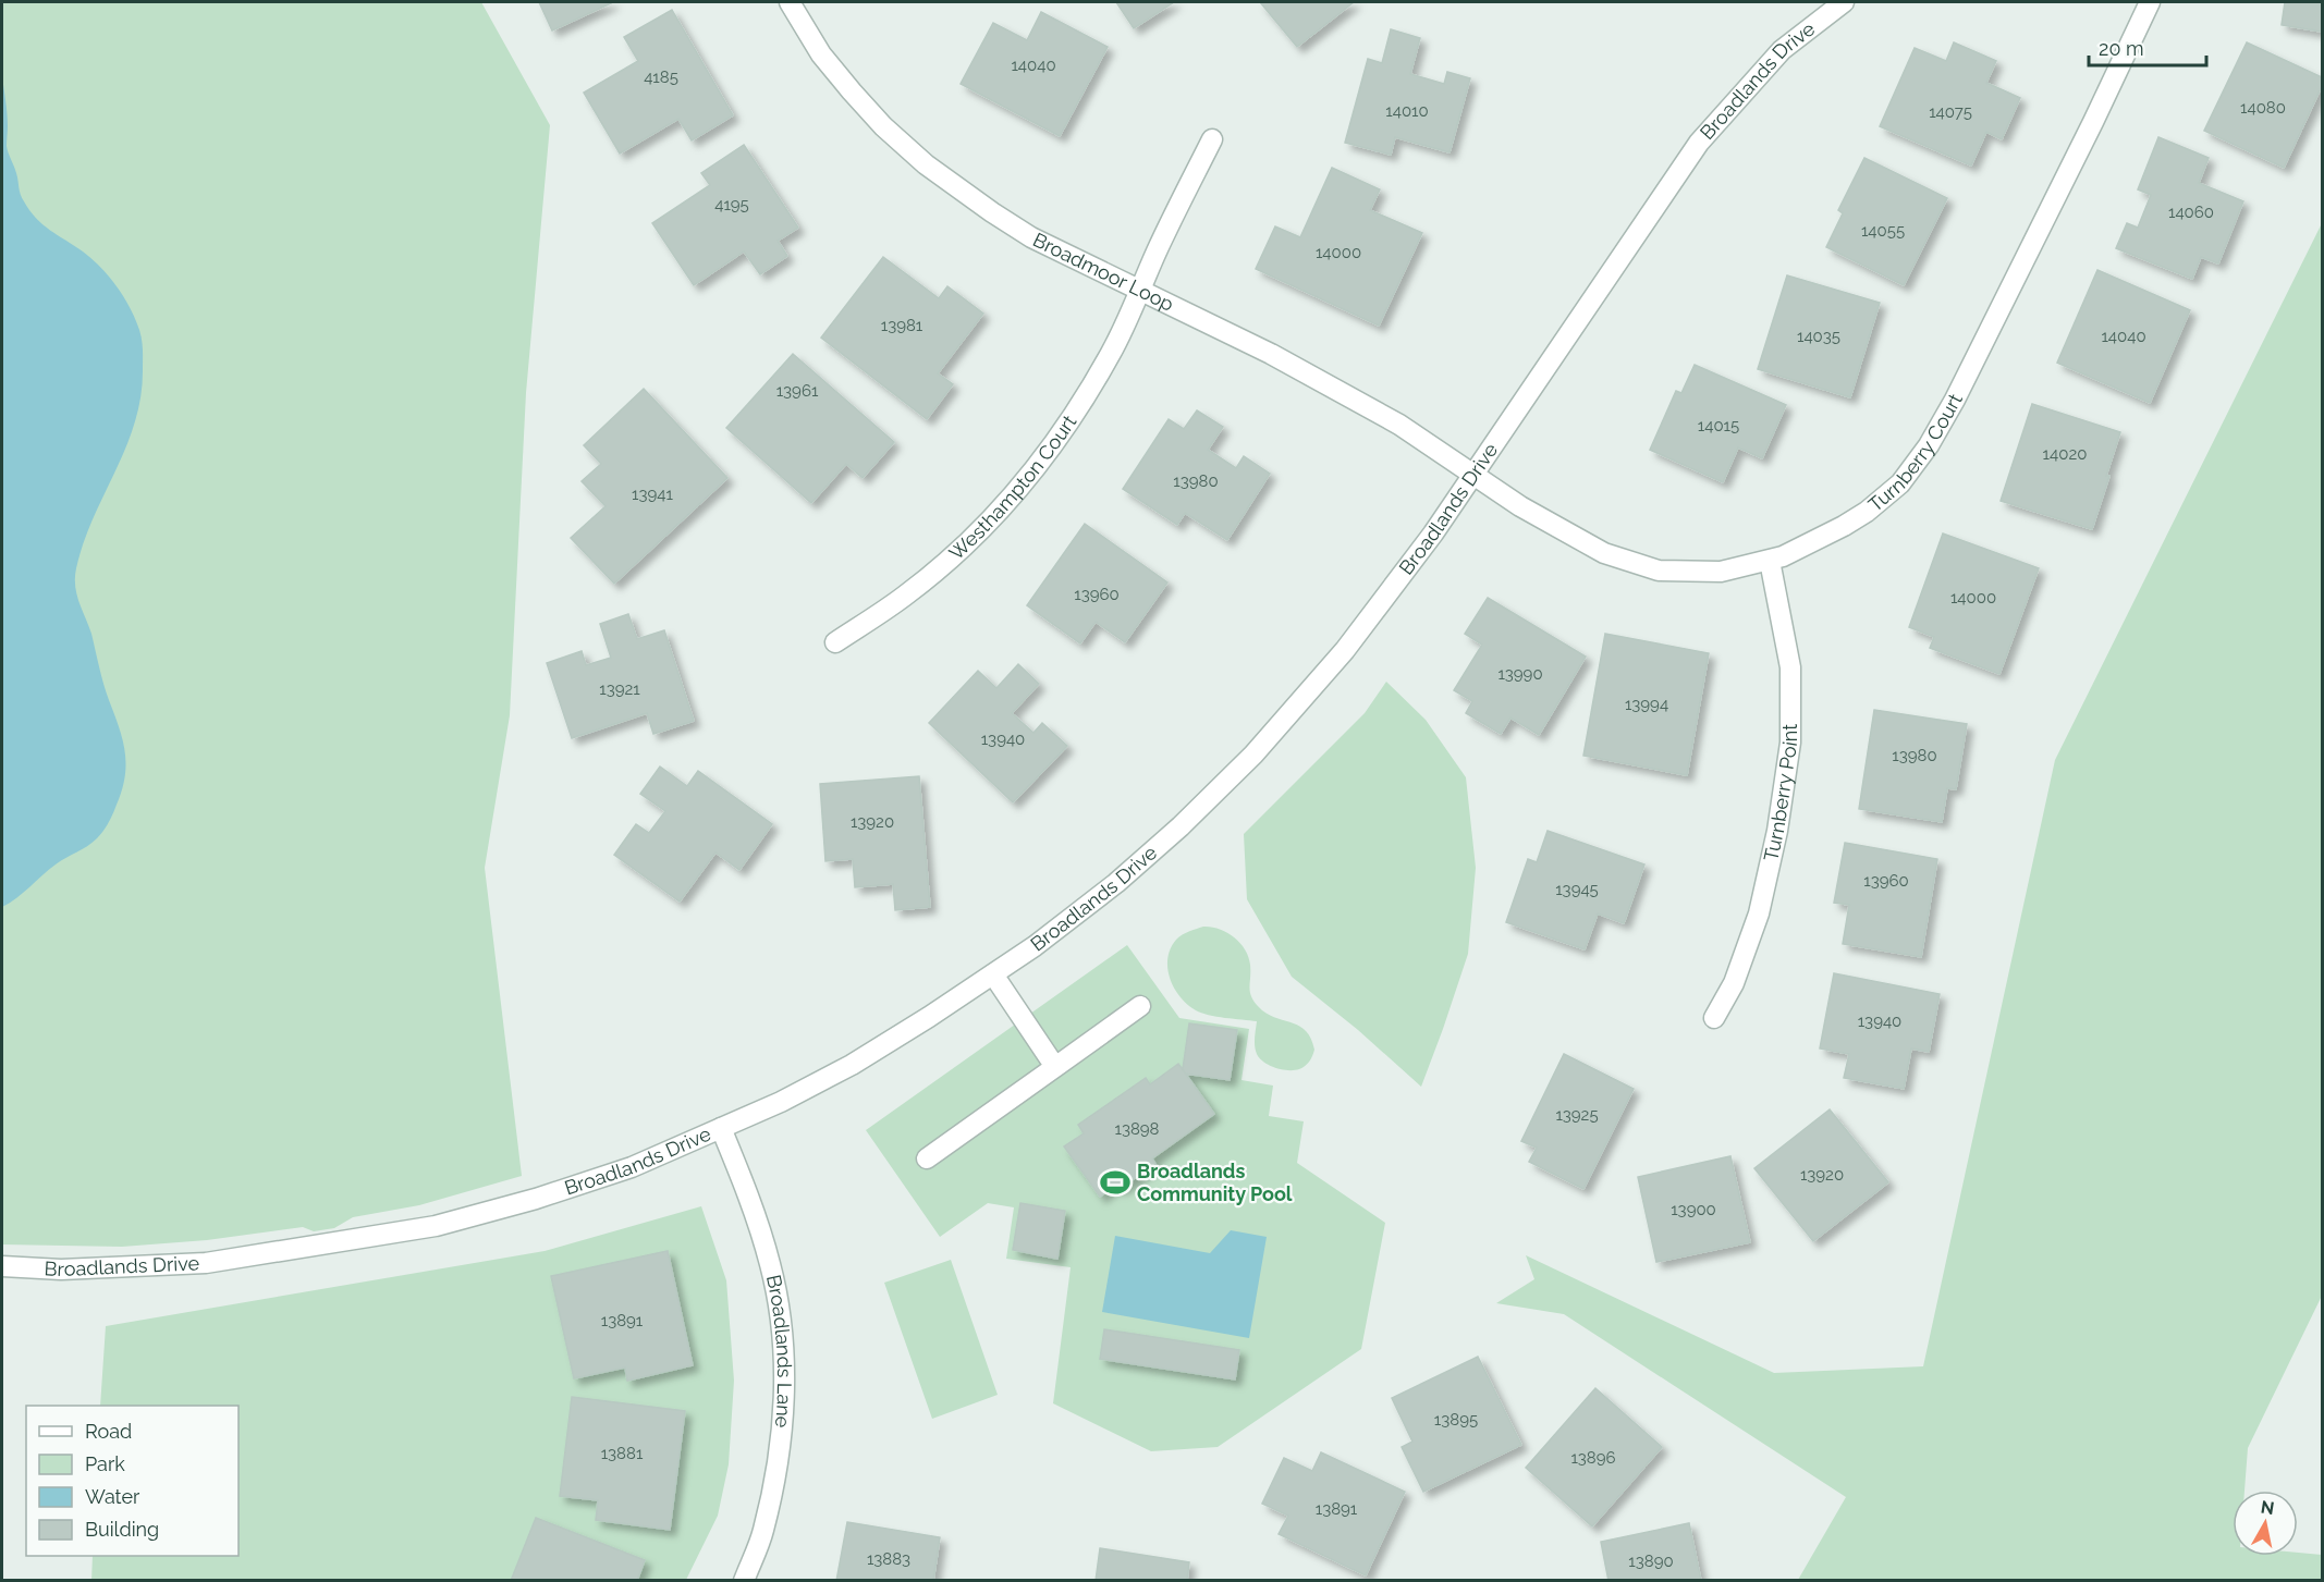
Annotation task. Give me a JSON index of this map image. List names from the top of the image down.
{
  "streets": {
    "street": [
      "Broadlands Drive",
      "Broadmoor Loop",
      "Turnberry Court",
      "Westhampton Court",
      "Turnberry Point",
      "Broadlands Lane"
    ]
  },
  "crossings": [
    ["Broadlands Drive", "Broadmoor Loop"],
    ["Broadlands Drive", "Turnberry Court"],
    ["Broadlands Drive", "Broadlands Lane"],
    ["Broadmoor Loop", "Turnberry Court"],
    ["Broadmoor Loop", "Westhampton Court"],
    ["Turnberry Court", "Turnberry Point"]
  ],
  "places": {
    "sports": ["Broadlands Community Pool"]
  },
  "house_numbers": [
    "14040",
    "4185",
    "14080",
    "14010",
    "14075",
    "4195",
    "14060",
    "14055",
    "14000",
    "13981",
    "14035",
    "14040",
    "13961",
    "14015",
    "14020",
    "13980",
    "13941",
    "13960",
    "14000",
    "13990",
    "13921",
    "13994",
    "13940",
    "13980",
    "13920",
    "13960",
    "13945",
    "13940",
    "13925",
    "13898",
    "13920",
    "13900",
    "13891",
    "13895",
    "13881",
    "13896",
    "13891",
    "13883",
    "13890"
  ],
  "legend": [
    "Road",
    "Park",
    "Water",
    "Building"
  ],
  "scale_bar": "20 m",
  "north": "top"
}
